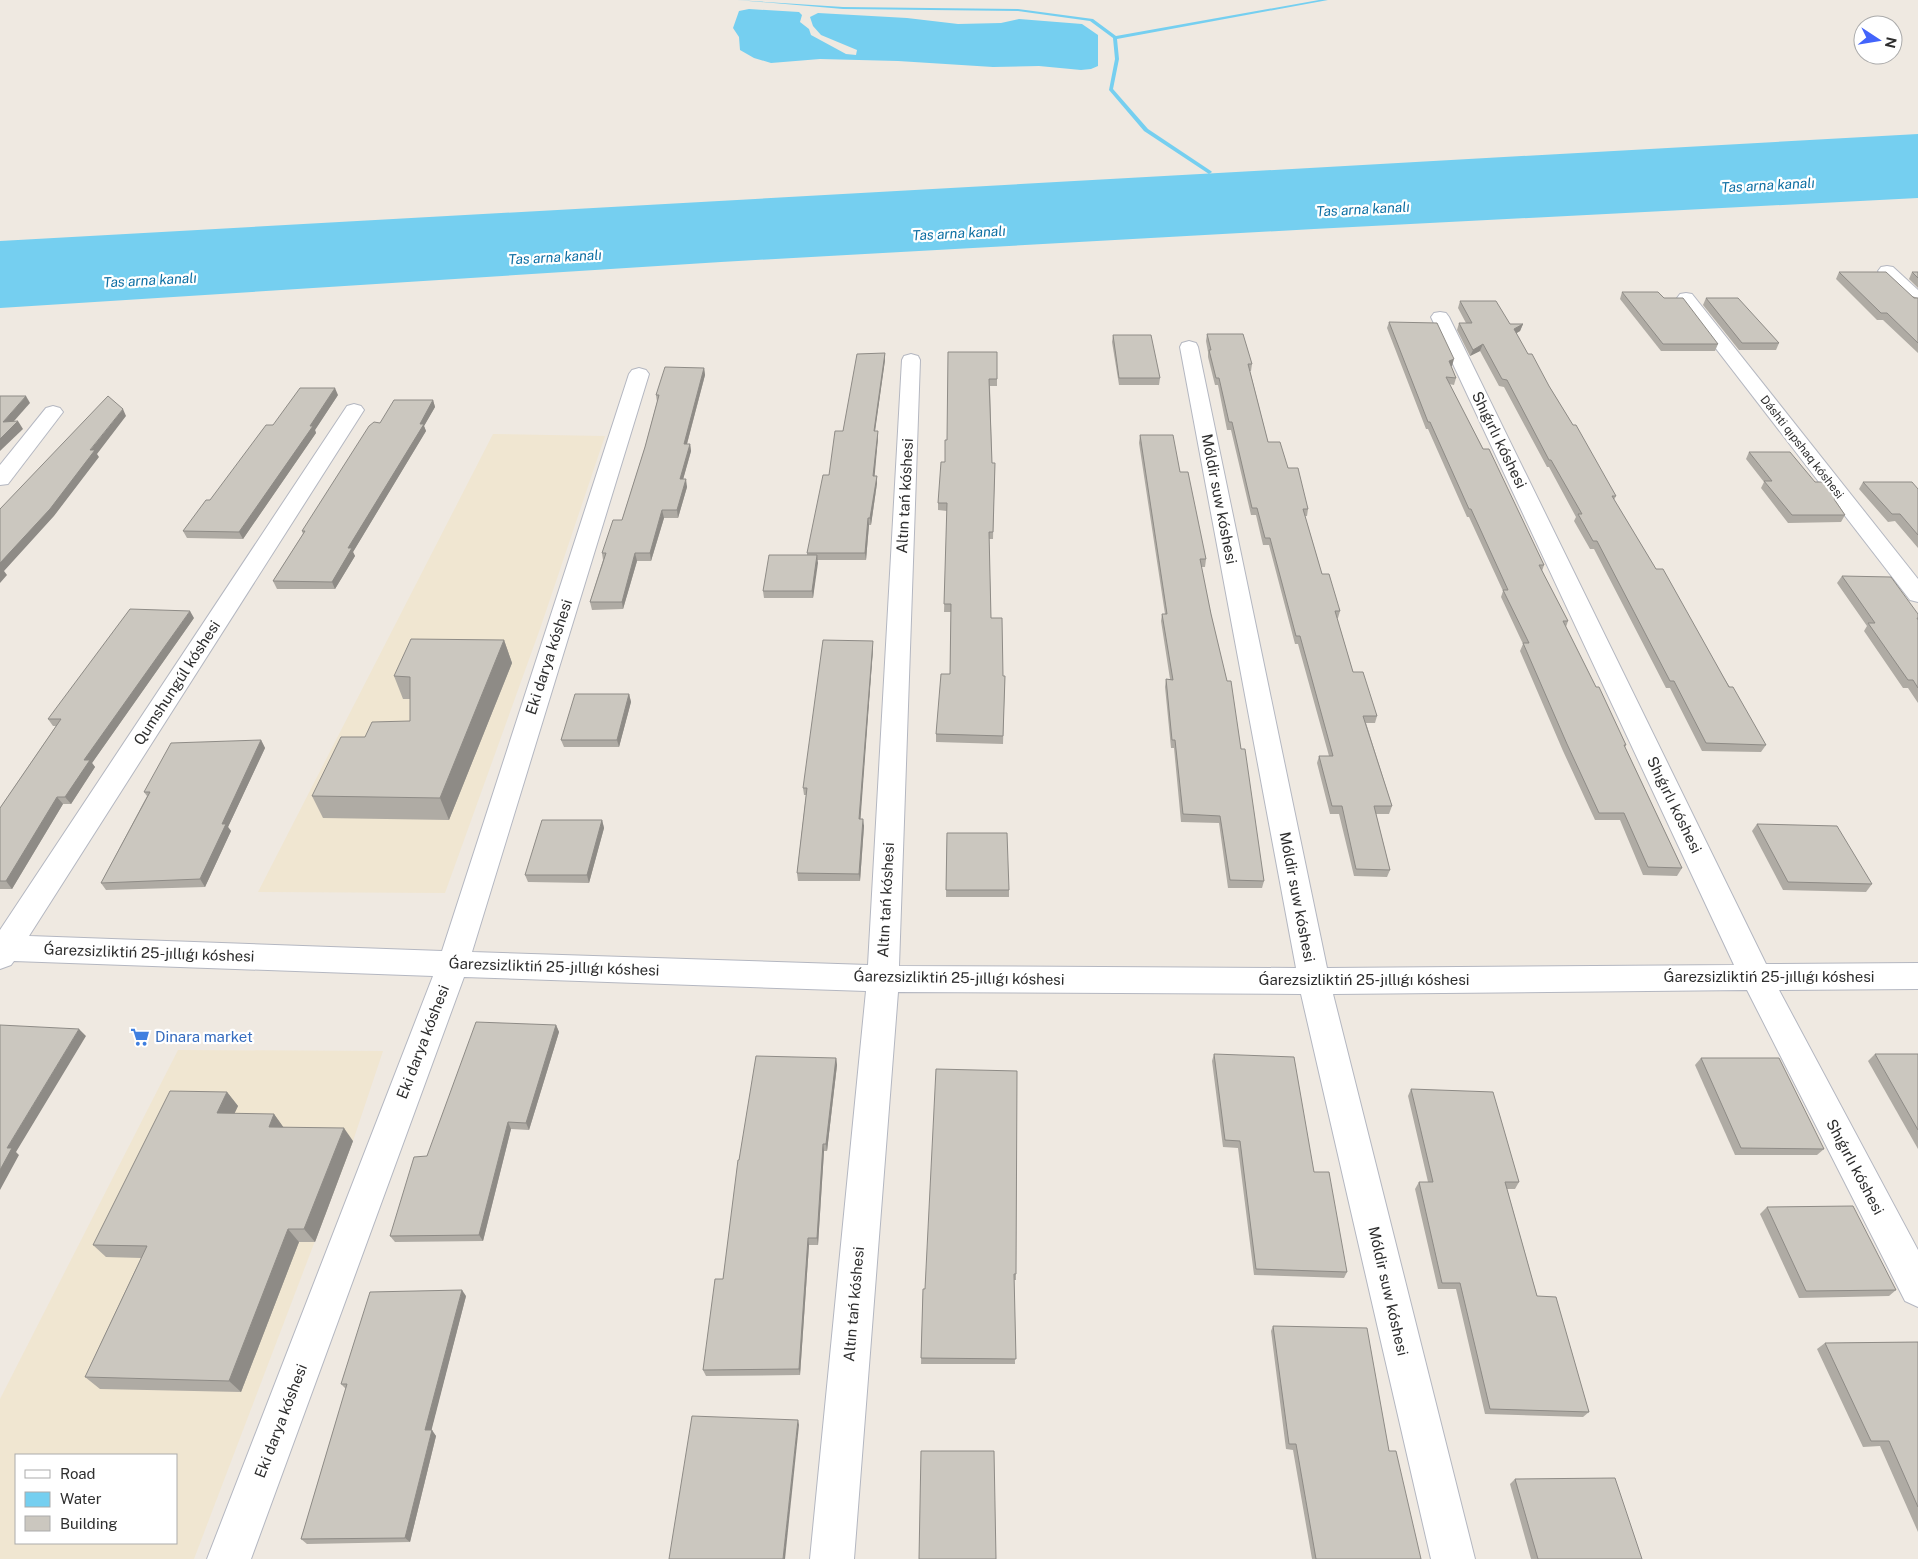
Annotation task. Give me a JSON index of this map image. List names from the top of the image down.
{
  "streets": {
    "street": [
      "Shıǵırlı kóshesi",
      "Dáshti qıpshaq kóshesi",
      "Altın tań kóshesi",
      "Móldir suw kóshesi",
      "Eki darya kóshesi",
      "Qumshungúl kóshesi",
      "Ǵarezsizliktiń 25-jıllıǵı kóshesi"
    ]
  },
  "crossings": [
    ["Shıǵırlı kóshesi", "Ǵarezsizliktiń 25-jıllıǵı kóshesi"],
    ["Altın tań kóshesi", "Ǵarezsizliktiń 25-jıllıǵı kóshesi"],
    ["Móldir suw kóshesi", "Ǵarezsizliktiń 25-jıllıǵı kóshesi"],
    ["Eki darya kóshesi", "Ǵarezsizliktiń 25-jıllıǵı kóshesi"],
    ["Qumshungúl kóshesi", "Ǵarezsizliktiń 25-jıllıǵı kóshesi"]
  ],
  "water": ["Tas arna kanalı"],
  "places": {
    "supermarket": ["Dinara market"]
  },
  "legend": ["Road", "Water", "Building"],
  "north": "right"
}
